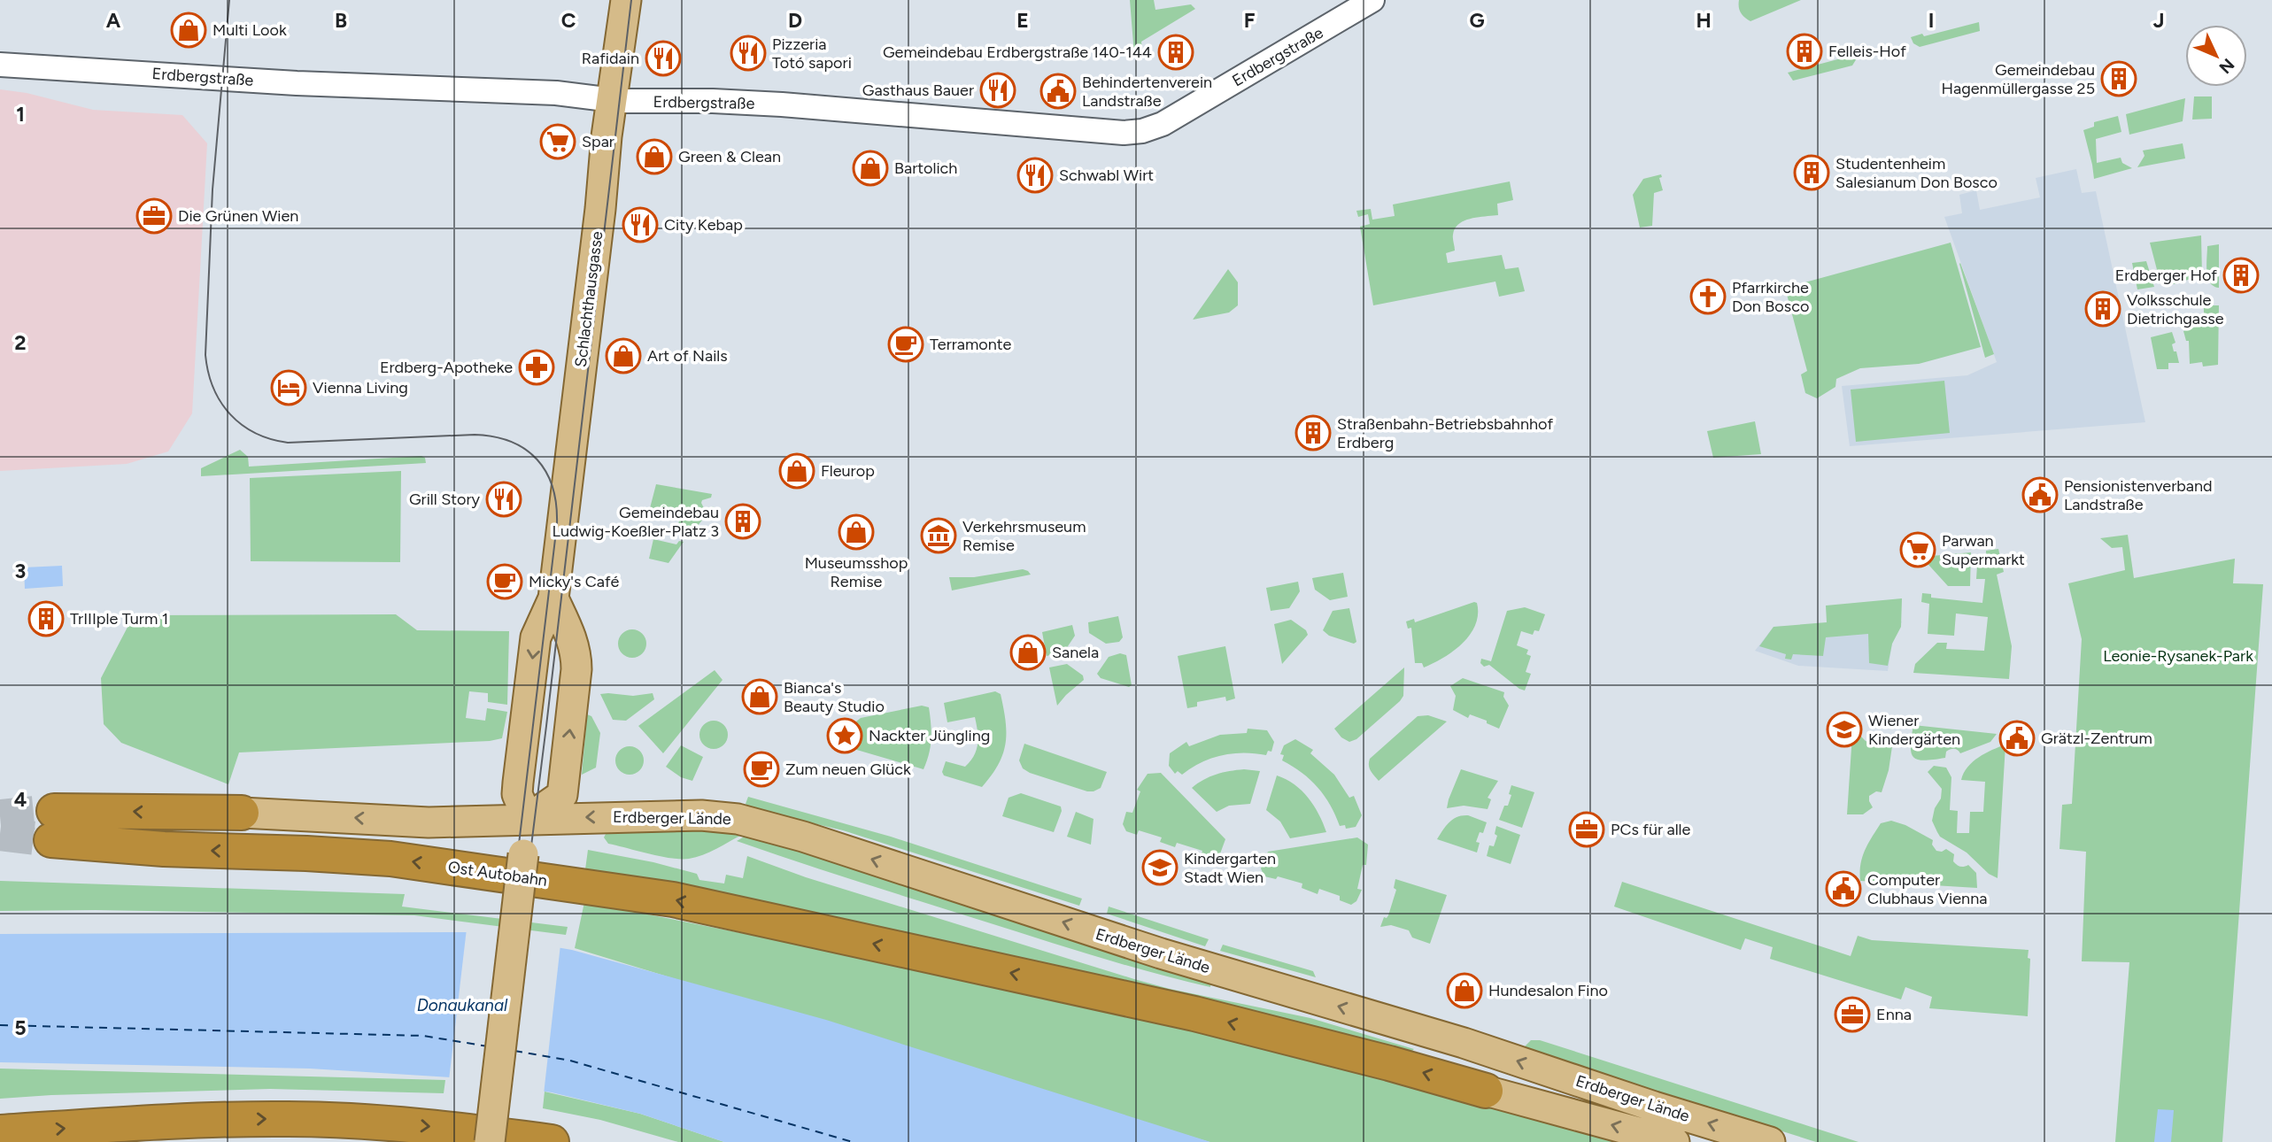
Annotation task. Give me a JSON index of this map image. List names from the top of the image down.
{
  "streets": {
    "highway": ["Ost Autobahn"],
    "main road": ["Schlachthausgasse", "Erdberger Lände"],
    "street": ["Erdbergstraße"]
  },
  "crossings": [
    ["Erdbergstraße", "Schlachthausgasse"],
    ["Schlachthausgasse", "Erdberger Lände"],
    ["Erdberger Lände", "Ost Autobahn"]
  ],
  "one_way": ["Erdberger Lände"],
  "water": ["Donaukanal"],
  "parks": ["Leonie-Rysanek-Park"],
  "places": {
    "shop": [
      "Multi Look",
      "Green & Clean",
      "Bartolich",
      "Art of Nails",
      "Fleurop",
      "Museumsshop Remise",
      "Sanela",
      "Bianca's Beauty Studio",
      "Hundesalon Fino"
    ],
    "building": [
      "Felleis-Hof",
      "Gemeindebau Erdbergstraße 140-144",
      "Gemeindebau Hagenmüllergasse 25",
      "Studentenheim Salesianum Don Bosco",
      "Erdberger Hof",
      "Volksschule Dietrichgasse",
      "Straßenbahn-Betriebsbahnhof Erdberg",
      "Gemeindebau Ludwig-Koeßler-Platz 3",
      "TrIIIple Turm 1"
    ],
    "restaurant": [
      "Pizzeria Totó sapori",
      "Rafidain",
      "Gasthaus Bauer",
      "Schwabl Wirt",
      "City Kebap",
      "Grill Story"
    ],
    "public building": [
      "Behindertenverein Landstraße",
      "Pensionistenverband Landstraße",
      "Grätzl-Zentrum",
      "Computer Clubhaus Vienna"
    ],
    "supermarket": ["Spar", "Parwan Supermarkt"],
    "office": ["Die Grünen Wien", "PCs für alle", "Enna"],
    "church": ["Pfarrkirche Don Bosco"],
    "cafe": ["Terramonte", "Micky's Café", "Zum neuen Glück"],
    "pharmacy": ["Erdberg-Apotheke"],
    "hotel": ["Vienna Living"],
    "museum": ["Verkehrsmuseum Remise"],
    "school or university": ["Wiener Kindergärten", "Kindergarten Stadt Wien"],
    "place": ["Nackter Jüngling"]
  },
  "north": "bottom right",
  "grid": {
    "columns": [
      "A",
      "B",
      "C",
      "D",
      "E",
      "F",
      "G",
      "H",
      "I",
      "J"
    ],
    "rows": [
      "1",
      "2",
      "3",
      "4",
      "5"
    ]
  }
}
